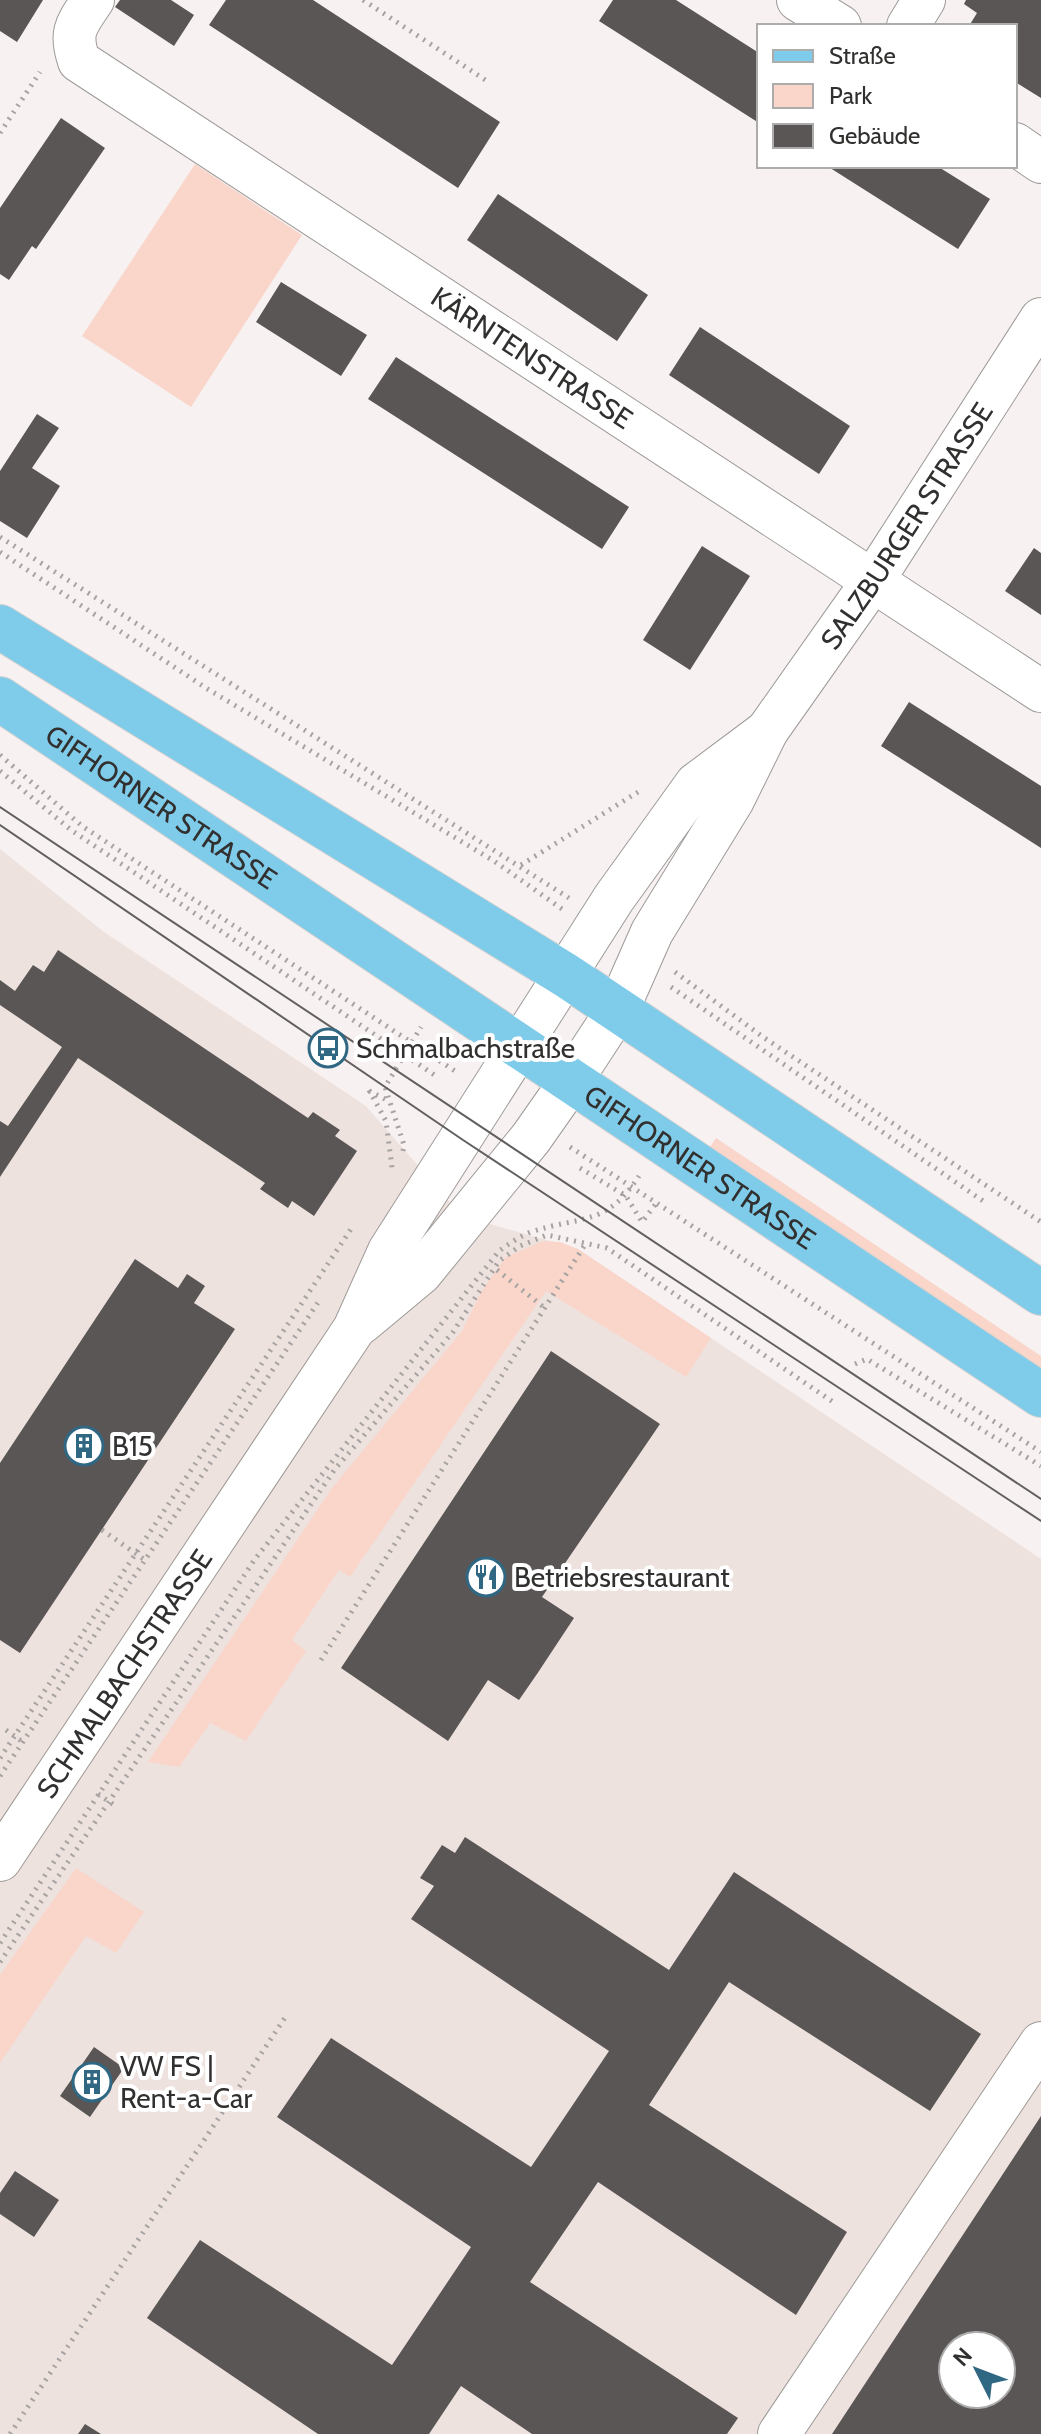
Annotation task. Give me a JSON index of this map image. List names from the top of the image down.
{
  "streets": {
    "main road": ["GIFHORNER STRASSE"],
    "street": ["KÄRNTENSTRASSE", "SALZBURGER STRASSE", "SCHMALBACHSTRASSE"]
  },
  "crossings": [
    ["KÄRNTENSTRASSE", "SALZBURGER STRASSE"],
    ["SALZBURGER STRASSE", "SCHMALBACHSTRASSE"],
    ["GIFHORNER STRASSE", "SCHMALBACHSTRASSE"]
  ],
  "places": {
    "bus stop": ["Schmalbachstraße"],
    "building": ["B15", "VW FS | Rent-a-Car"],
    "restaurant": ["Betriebsrestaurant"]
  },
  "legend": ["Straße", "Park", "Gebäude"],
  "north": "top left"
}
